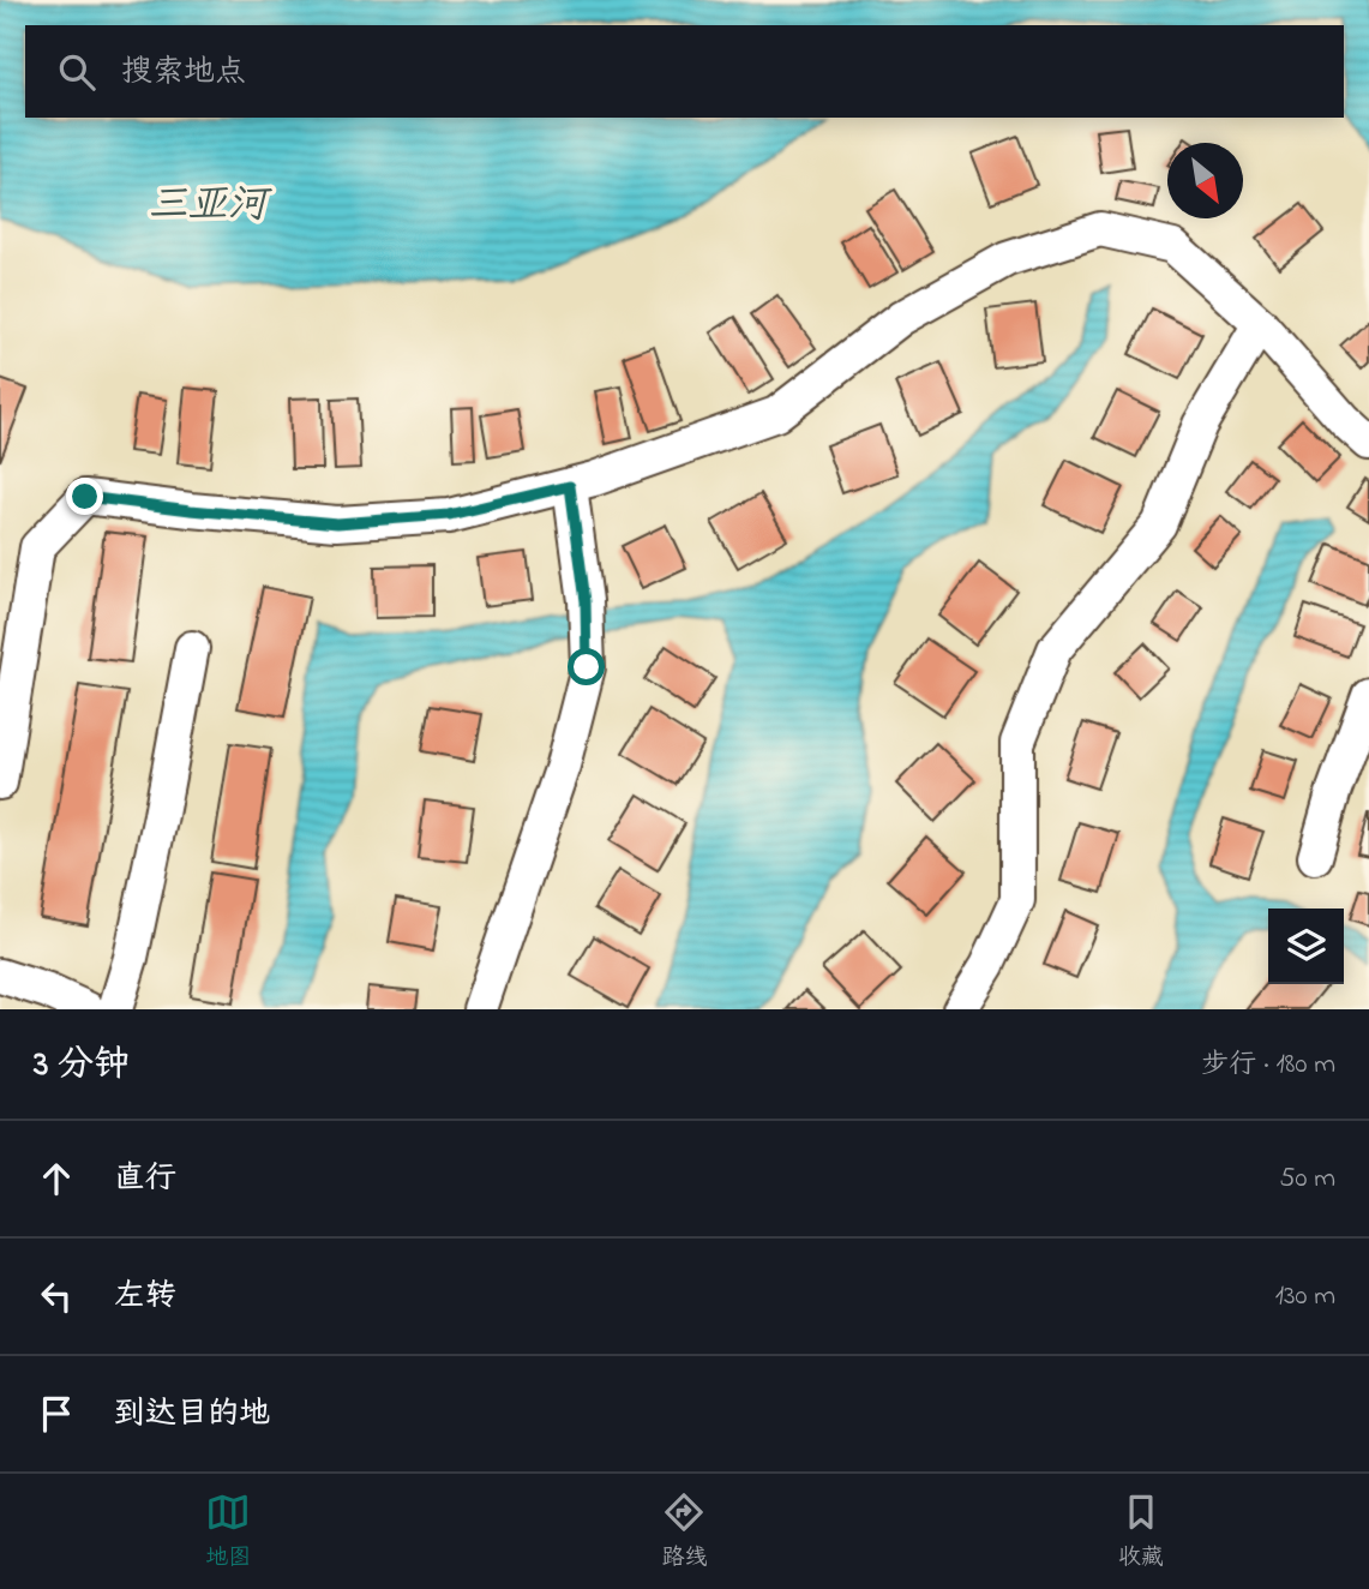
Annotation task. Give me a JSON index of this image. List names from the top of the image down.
{
  "water": ["三亚河"],
  "north": "bottom right",
  "page": {
    "search": "搜索地点",
    "heading": ["3 分钟", "步行 · 180 m"],
    "list": [
      ["直行", "50 m"],
      ["左转", "130 m"],
      "到达目的地"
    ],
    "nav": ["地图", "路线", "收藏"]
  }
}
